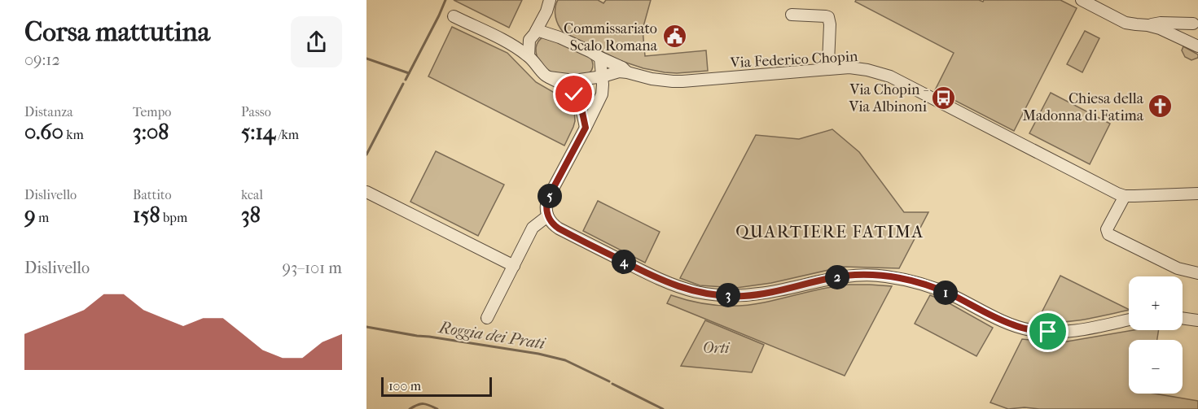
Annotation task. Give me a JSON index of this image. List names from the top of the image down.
{
  "streets": {
    "street": ["Via Federico Chopin"]
  },
  "districts": ["QUARTIERE FATIMA"],
  "water": ["Roggia dei Prati"],
  "parks": ["Orti"],
  "places": {
    "public building": ["Commissariato Scalo Romana"],
    "bus stop": ["Via Chopin - Via Albinoni"],
    "church": ["Chiesa della Madonna di Fatima"]
  },
  "scale_bar": "100 m",
  "page": {
    "heading": ["Corsa mattutina", "09:12"],
    "stats": [
      ["Distanza", "0.60 km"],
      ["Tempo", "3:08"],
      ["Passo", "5:14 /km"],
      ["Dislivello", "9 m"],
      ["Battito", "158 bpm"],
      ["kcal", "38"]
    ],
    "pins": [
      "5",
      "4",
      "2",
      "1",
      "3"
    ],
    "chart": ["Dislivello", "93–101 m"],
    "map_buttons": ["+", "−"],
    "scale": "100 m"
  }
}
